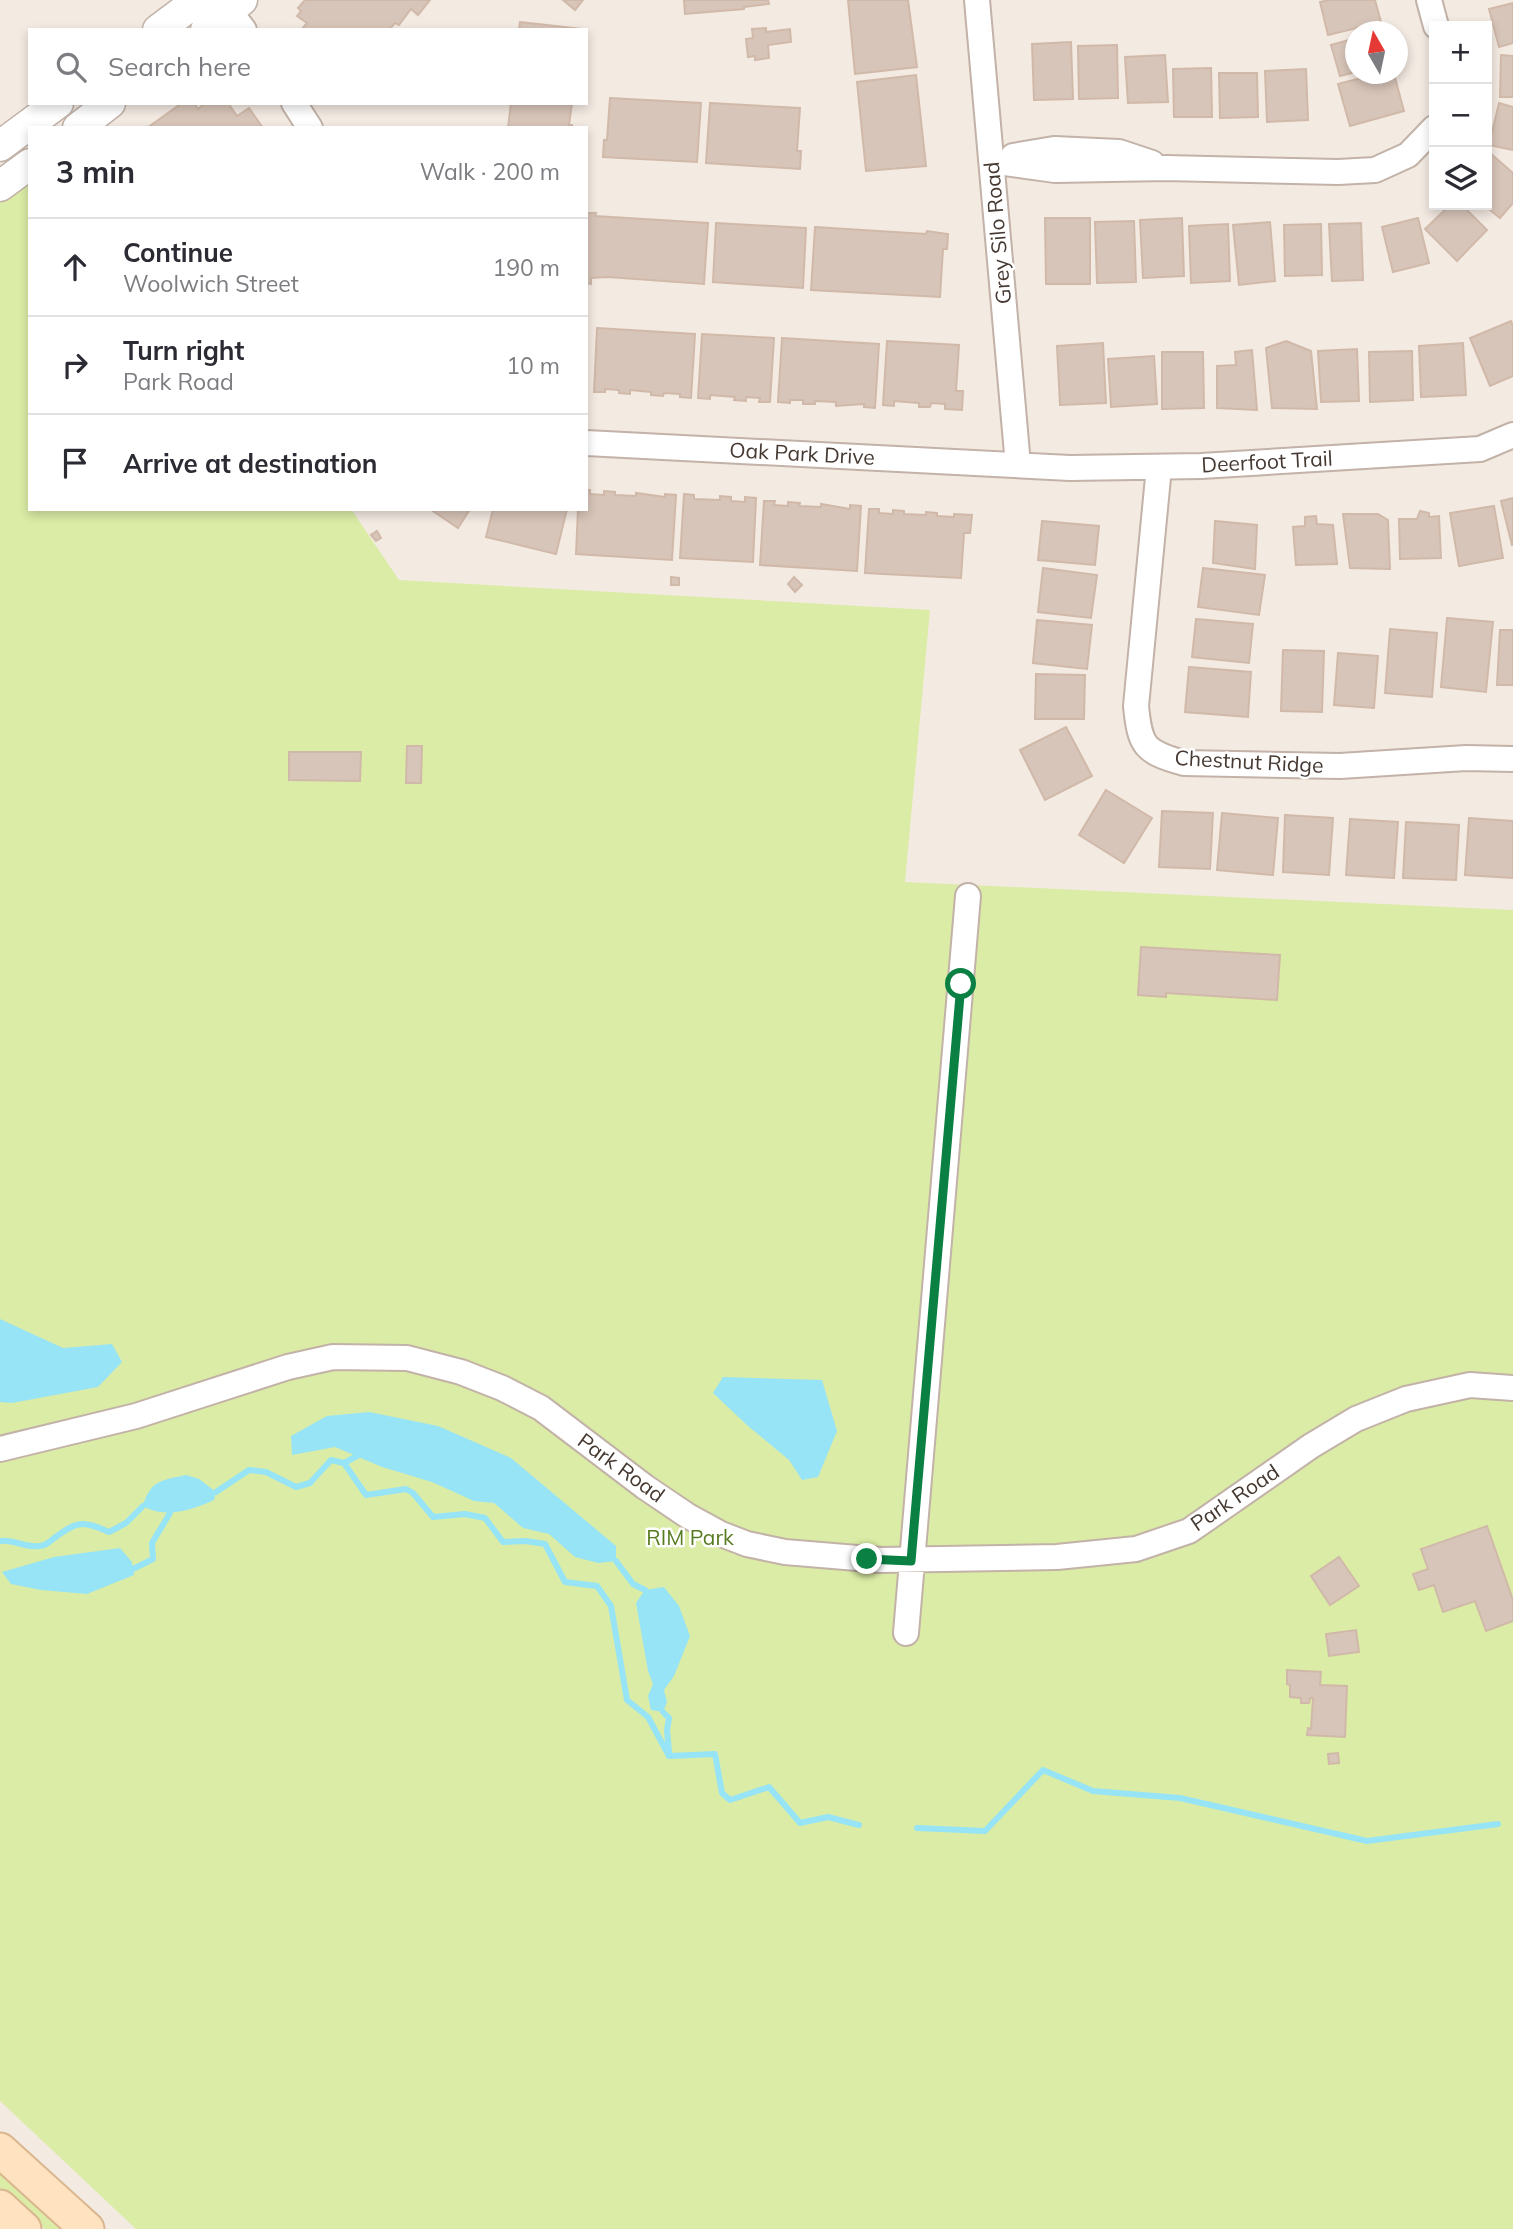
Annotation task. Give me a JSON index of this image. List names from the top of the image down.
{
  "streets": {
    "street": [
      "Grey Silo Road",
      "Oak Park Drive",
      "Deerfoot Trail",
      "Chestnut Ridge",
      "Park Road"
    ]
  },
  "crossings": [
    ["Grey Silo Road", "Oak Park Drive"],
    ["Grey Silo Road", "Deerfoot Trail"],
    ["Oak Park Drive", "Deerfoot Trail"],
    ["Deerfoot Trail", "Chestnut Ridge"]
  ],
  "parks": ["RIM Park"],
  "north": "top",
  "page": {
    "map_buttons": ["+", "−"],
    "search": "Search here",
    "heading": ["3 min", "Walk · 200 m"],
    "list": [
      ["Continue", "Woolwich Street", "190 m"],
      ["Turn right", "Park Road", "10 m"],
      "Arrive at destination"
    ]
  }
}
